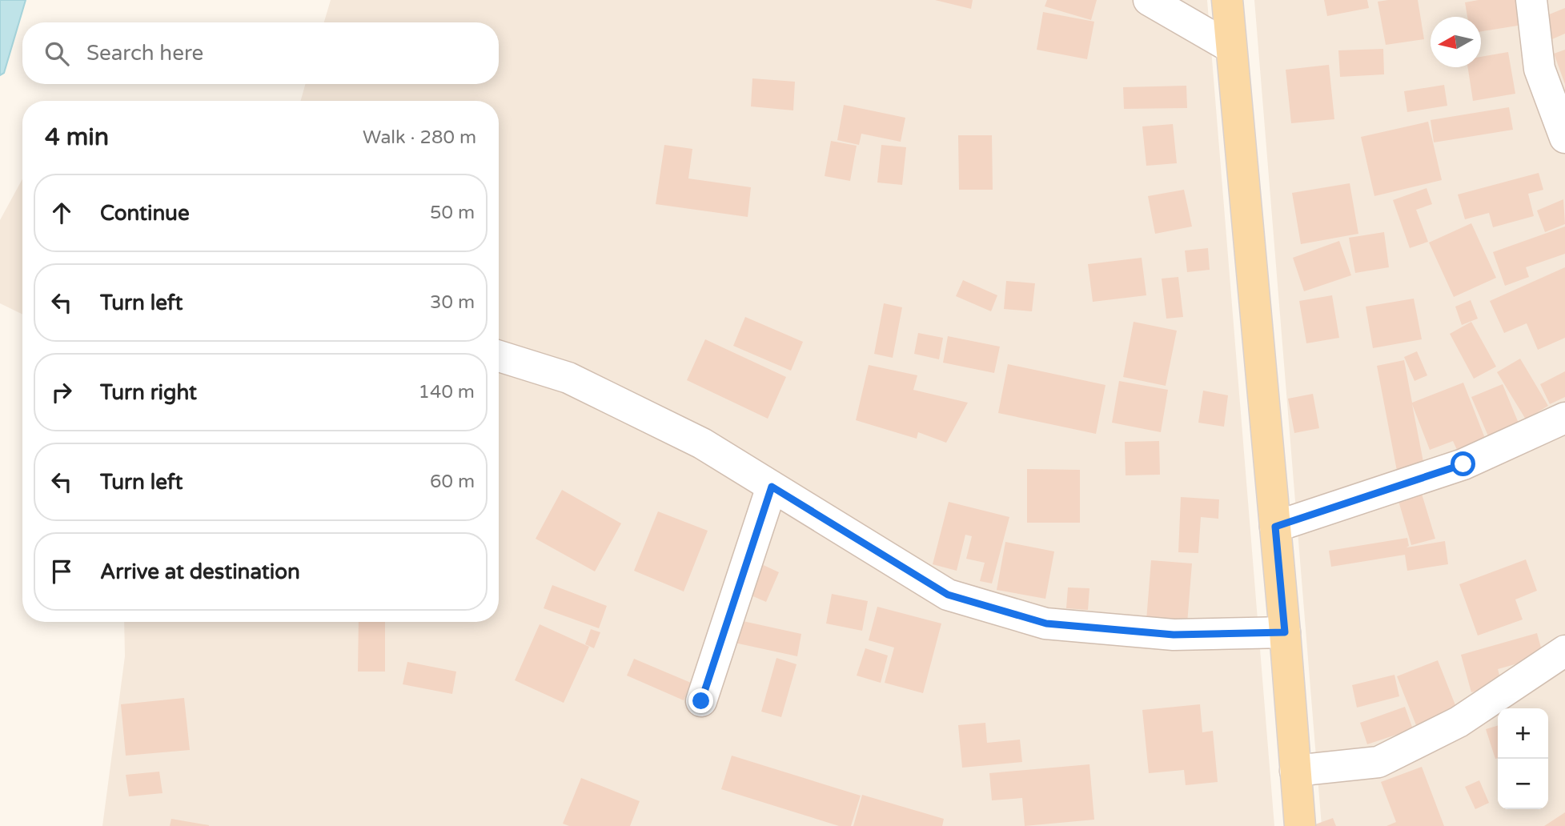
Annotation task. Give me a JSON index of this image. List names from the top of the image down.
{
  "north": "left",
  "page": {
    "search": "Search here",
    "heading": ["4 min", "Walk · 280 m"],
    "list": [
      ["Continue", "50 m"],
      ["Turn left", "30 m"],
      ["Turn right", "140 m"],
      ["Turn left", "60 m"],
      "Arrive at destination"
    ],
    "map_buttons": ["+", "−"]
  }
}
